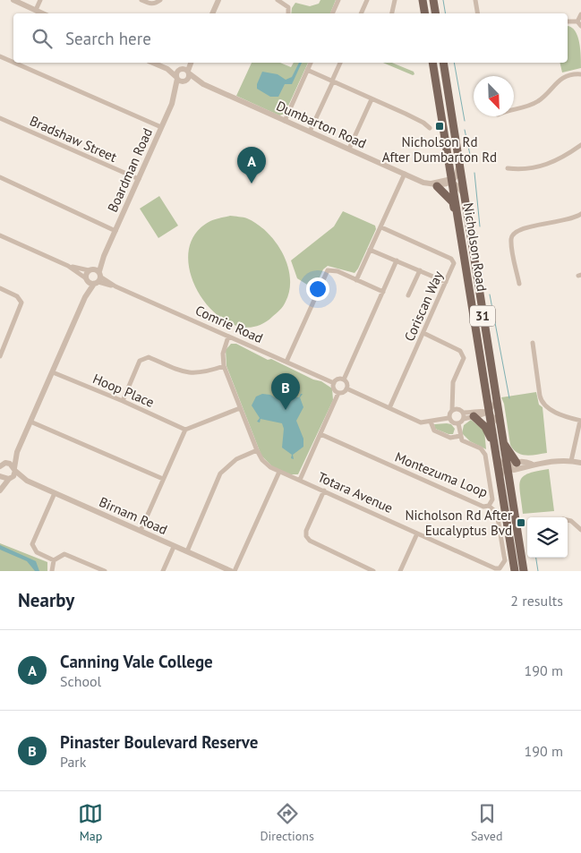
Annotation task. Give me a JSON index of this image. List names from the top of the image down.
{
  "streets": {
    "main road": ["Nicholson Road", "31"],
    "street": [
      "Dumbarton Road",
      "Bradshaw Street",
      "Boardman Road",
      "Coriscan Way",
      "Comrie Road",
      "Hoop Place",
      "Montezuma Loop",
      "Totara Avenue",
      "Birnam Road"
    ]
  },
  "crossings": [
    ["Dumbarton Road", "Boardman Road"],
    ["Dumbarton Road", "Nicholson Road"],
    ["Bradshaw Street", "Boardman Road"],
    ["Boardman Road", "Comrie Road"],
    ["Boardman Road", "Hoop Place"],
    ["Boardman Road", "Birnam Road"],
    ["Comrie Road", "Totara Avenue"],
    ["Montezuma Loop", "Totara Avenue"]
  ],
  "places": {
    "transit": ["Nicholson Rd After Dumbarton Rd", "Nicholson Rd After Eucalyptus Bvd"]
  },
  "north": "bottom right",
  "page": {
    "search": "Search here",
    "pins": ["A", "B"],
    "heading": ["Nearby", "2 results"],
    "list": [
      {
        "mark": "A",
        "name": "Canning Vale College",
        "note": "School",
        "value": "190 m"
      },
      {
        "mark": "B",
        "name": "Pinaster Boulevard Reserve",
        "note": "Park",
        "value": "190 m"
      }
    ],
    "nav": ["Map", "Directions", "Saved"]
  }
}
